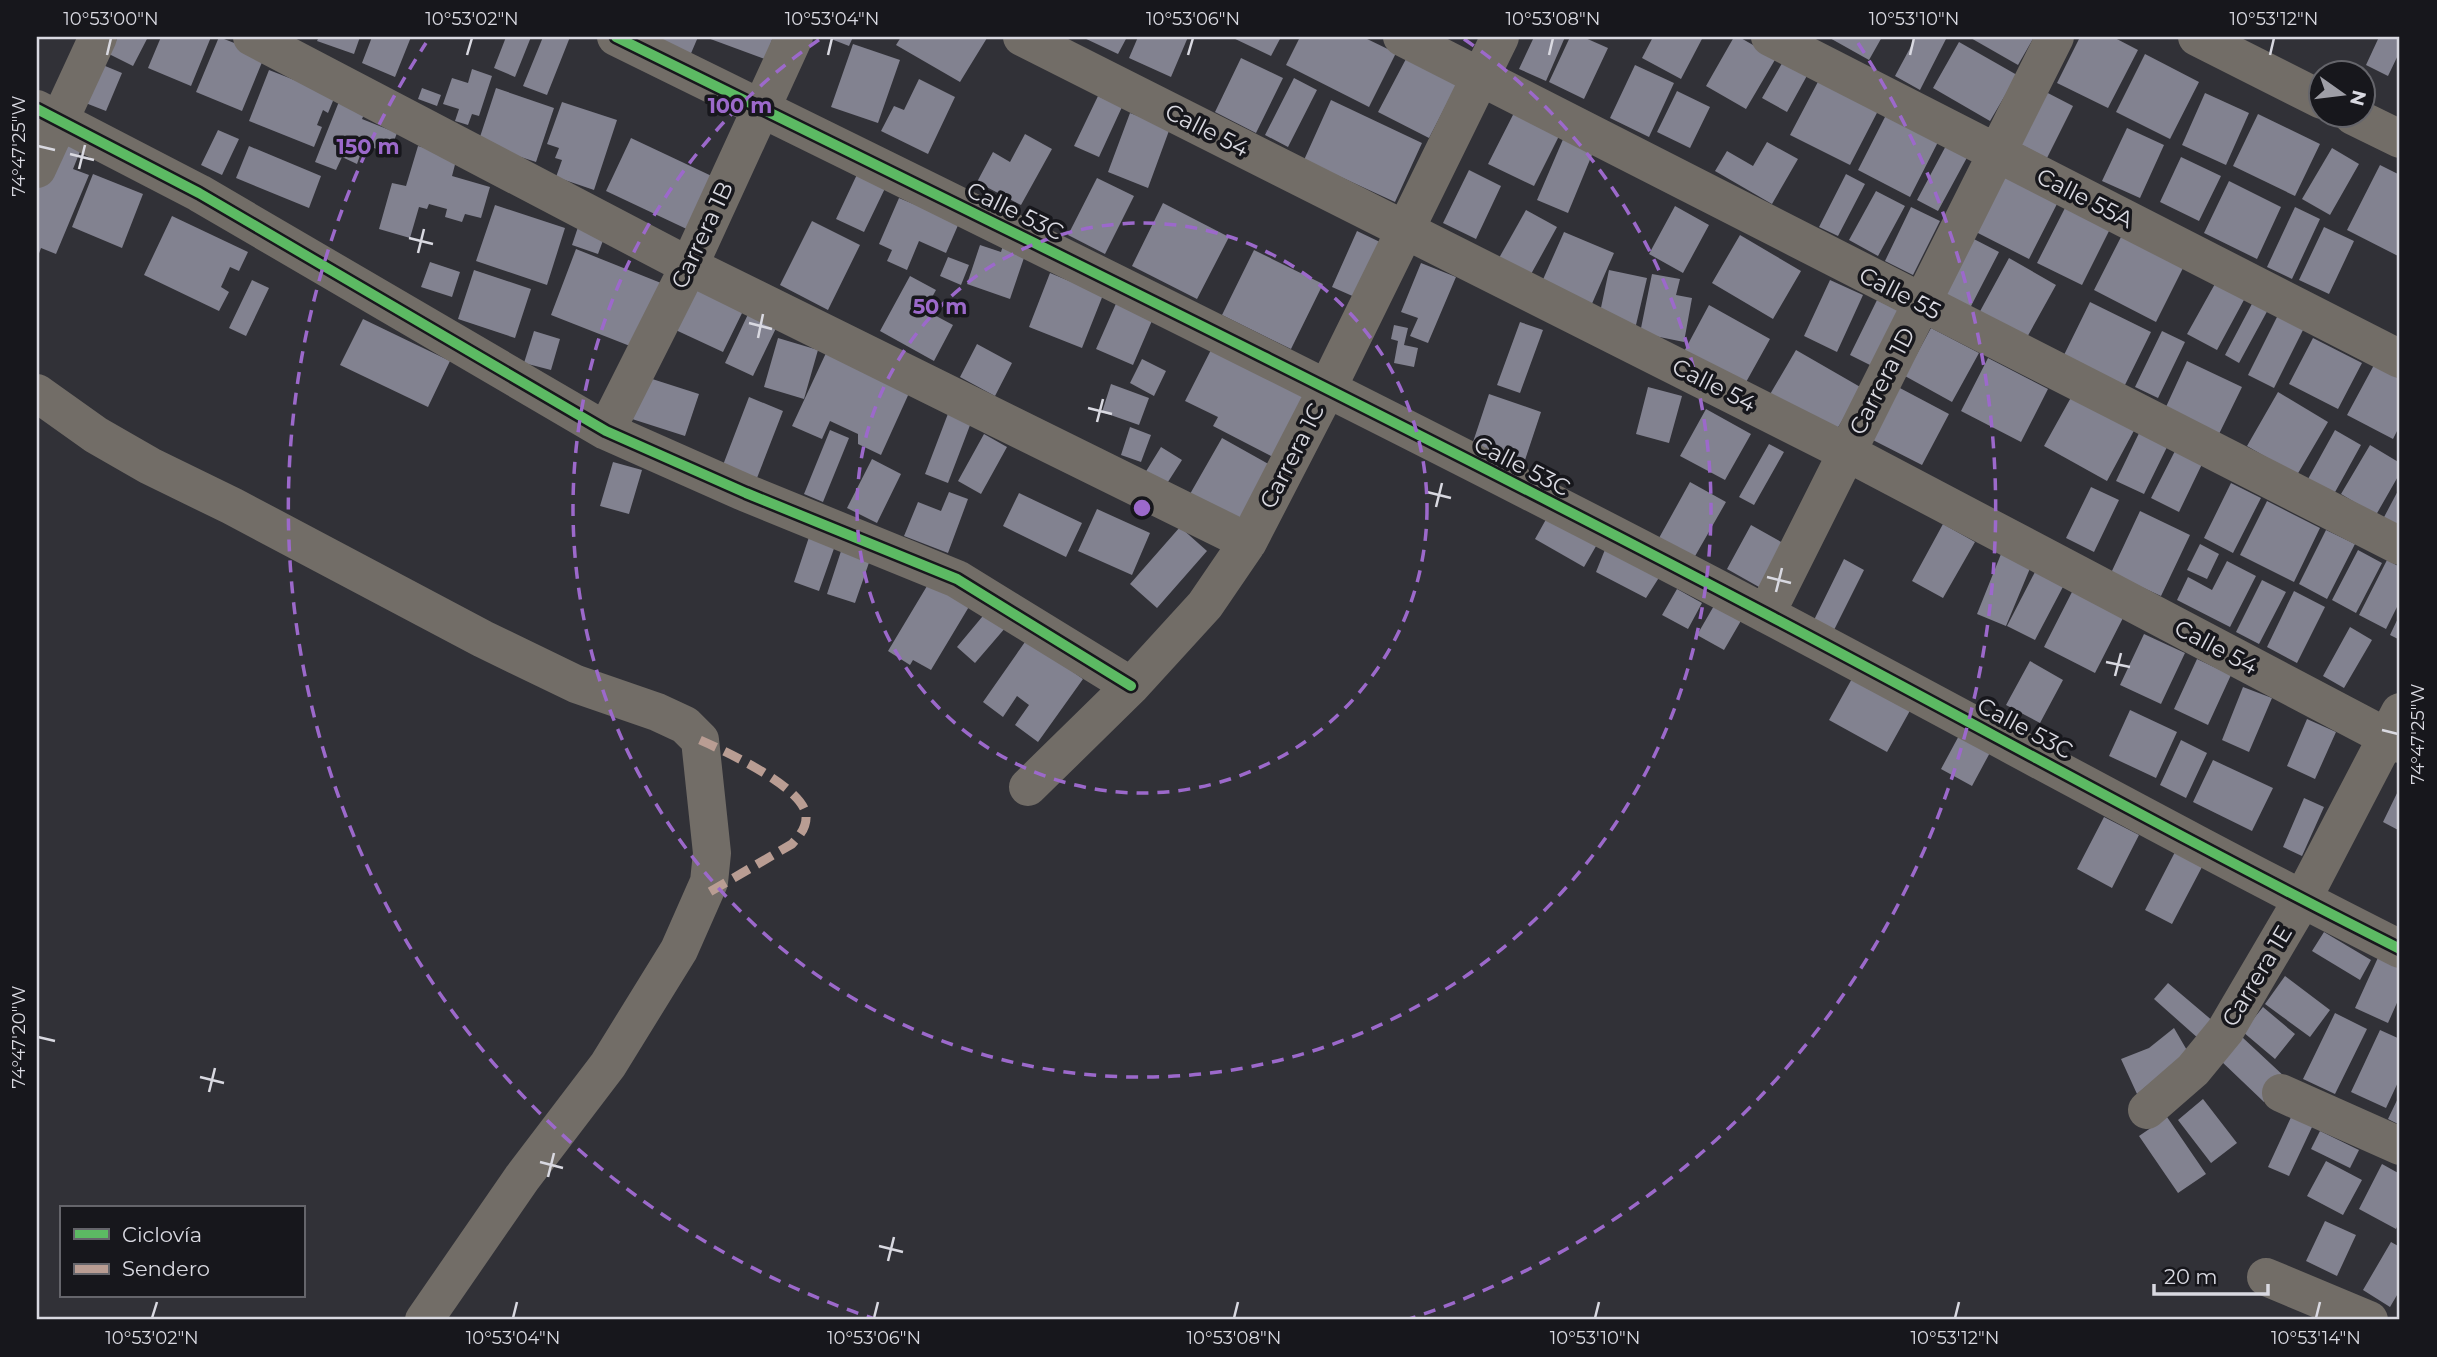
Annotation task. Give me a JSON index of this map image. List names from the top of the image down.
{
  "streets": {
    "street": [
      "Calle 54",
      "Calle 55A",
      "Calle 53C",
      "Carrera 1B",
      "Calle 55",
      "Carrera 1D",
      "Carrera 1C",
      "Carrera 1E"
    ]
  },
  "crossings": [
    ["Calle 54", "Carrera 1D"],
    ["Calle 54", "Carrera 1C"],
    ["Calle 54", "Carrera 1E"],
    ["Calle 55A", "Carrera 1D"],
    ["Calle 53C", "Carrera 1B"],
    ["Calle 53C", "Carrera 1D"],
    ["Calle 53C", "Carrera 1C"],
    ["Calle 53C", "Carrera 1E"],
    ["Calle 55", "Carrera 1D"],
    ["Calle 55", "Carrera 1C"]
  ],
  "legend": ["Ciclovía", "Sendero"],
  "scale_bar": "20 m",
  "north": "right",
  "coordinates": [
    "10°53'00\"N",
    "10°53'02\"N",
    "10°53'04\"N",
    "10°53'06\"N",
    "10°53'08\"N",
    "10°53'10\"N",
    "10°53'12\"N",
    "74°47'25\"W",
    "74°47'20\"W",
    "10°53'14\"N"
  ],
  "rings": ["100 m", "150 m", "50 m"]
}
